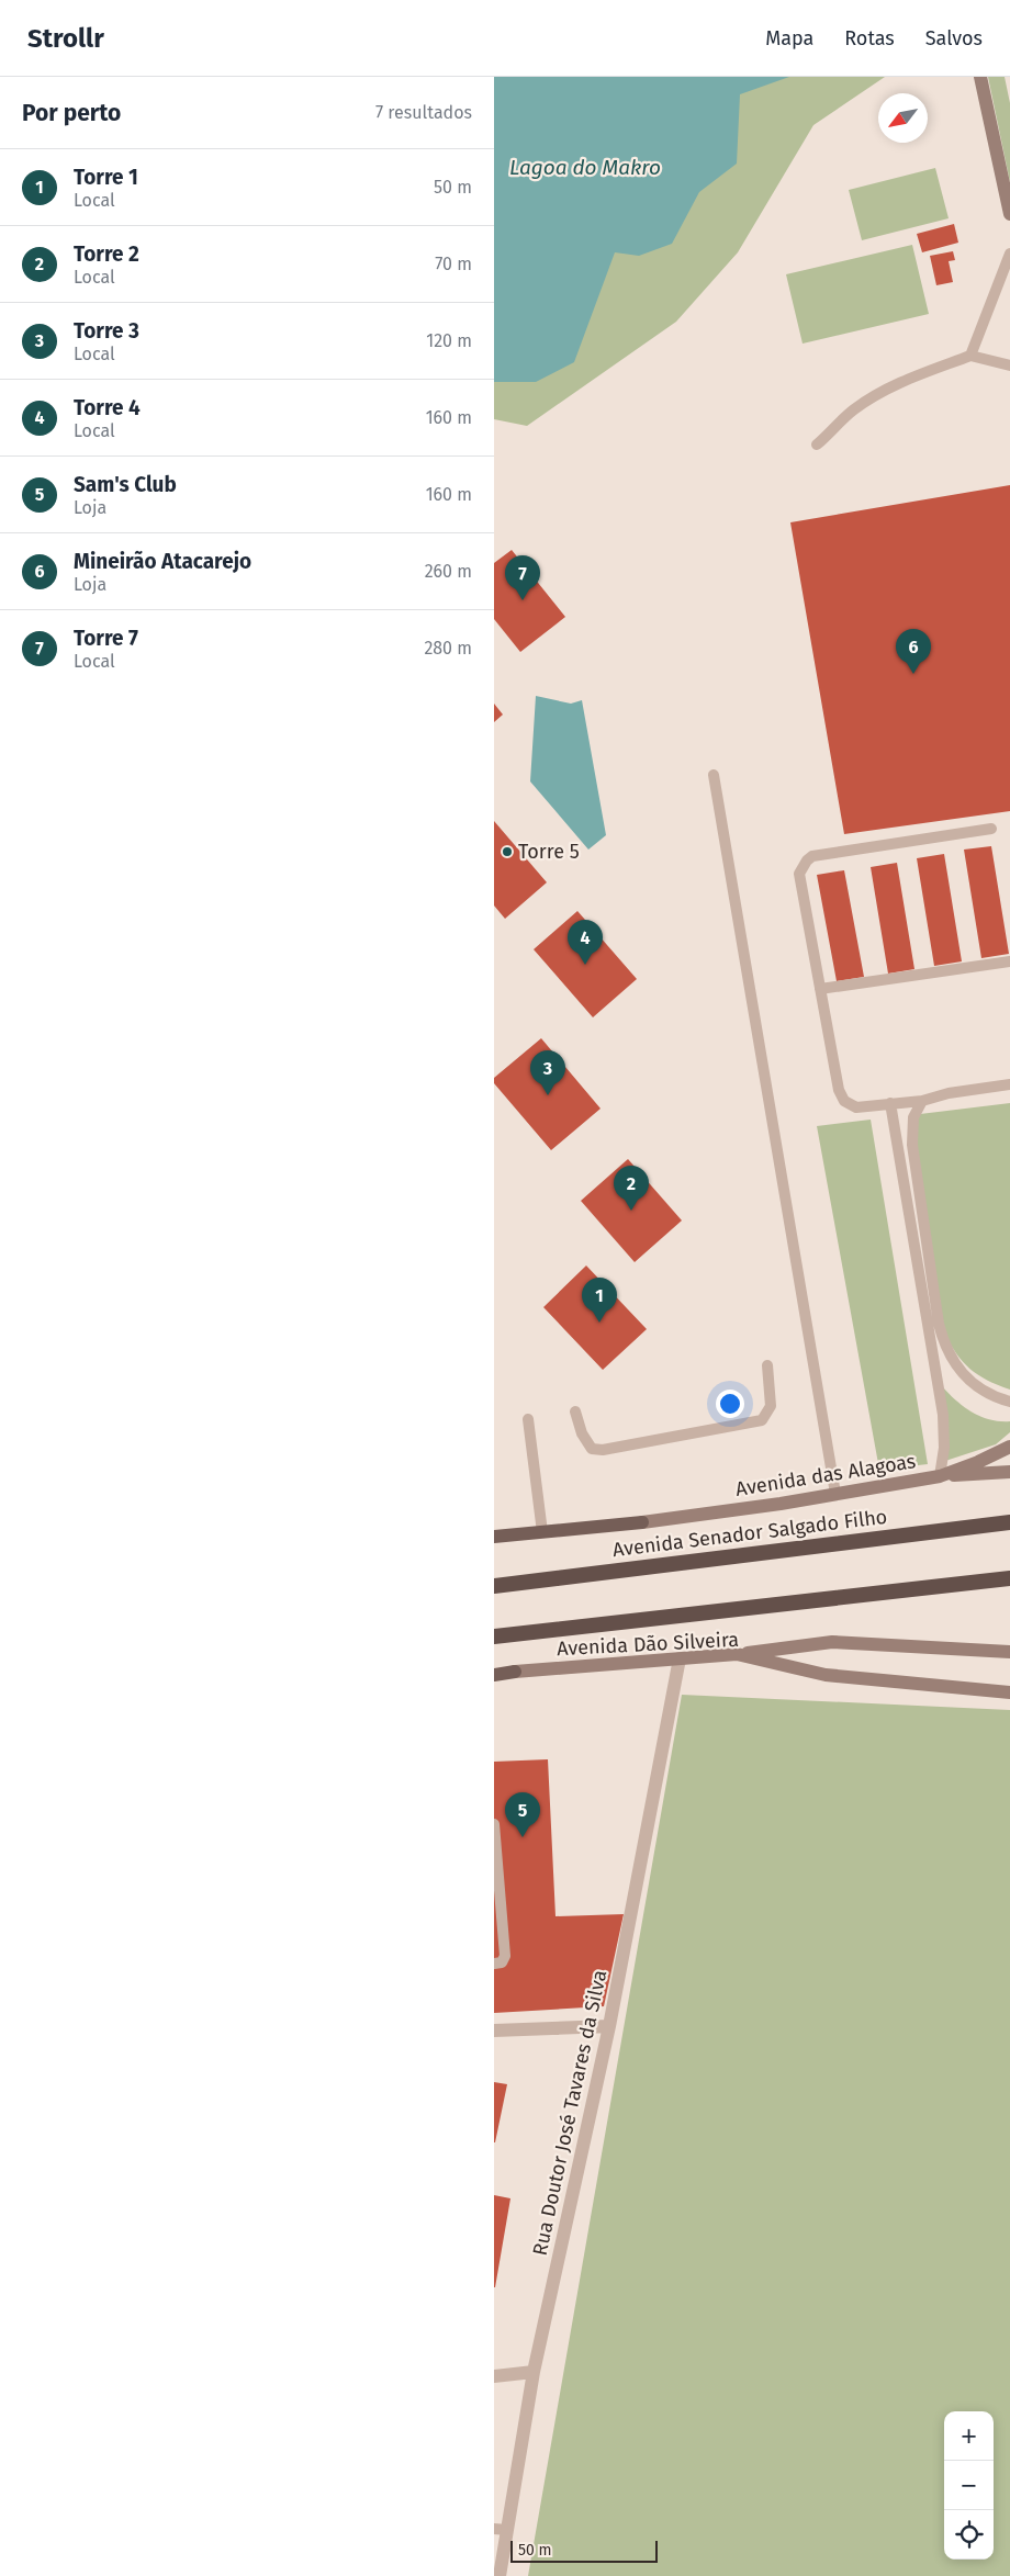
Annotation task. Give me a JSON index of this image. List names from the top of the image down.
{
  "streets": {
    "highway": ["Avenida Senador Salgado Filho"],
    "main road": ["Avenida das Alagoas", "Avenida Dão Silveira"],
    "street": ["Rua Doutor José Tavares da Silva"]
  },
  "crossings": [
    ["Avenida das Alagoas", "Avenida Senador Salgado Filho"],
    ["Avenida Dão Silveira", "Rua Doutor José Tavares da Silva"]
  ],
  "water": ["Lagoa do Makro"],
  "places": ["Torre 5"],
  "scale_bar": "50 m",
  "north": "bottom left",
  "page": {
    "header": "Strollr",
    "nav": ["Mapa", "Rotas", "Salvos"],
    "heading": ["Por perto", "7 resultados"],
    "list": [
      {
        "mark": "1",
        "name": "Torre 1",
        "note": "Local",
        "value": "50 m"
      },
      {
        "mark": "2",
        "name": "Torre 2",
        "note": "Local",
        "value": "70 m"
      },
      {
        "mark": "3",
        "name": "Torre 3",
        "note": "Local",
        "value": "120 m"
      },
      {
        "mark": "4",
        "name": "Torre 4",
        "note": "Local",
        "value": "160 m"
      },
      {
        "mark": "5",
        "name": "Sam's Club",
        "note": "Loja",
        "value": "160 m"
      },
      {
        "mark": "6",
        "name": "Mineirão Atacarejo",
        "note": "Loja",
        "value": "260 m"
      },
      {
        "mark": "7",
        "name": "Torre 7",
        "note": "Local",
        "value": "280 m"
      }
    ],
    "pins": [
      "7",
      "6",
      "4",
      "3",
      "2",
      "1",
      "5"
    ],
    "map_buttons": ["+", "−"],
    "scale": "50 m"
  }
}
